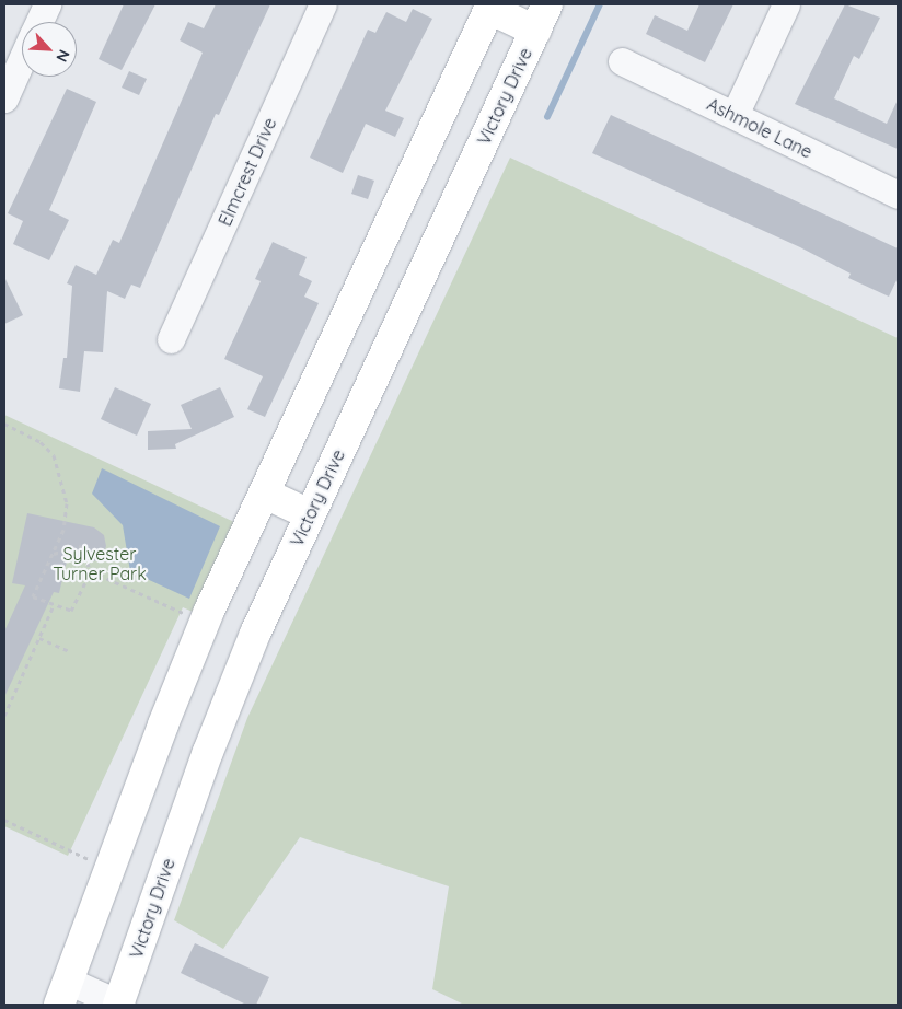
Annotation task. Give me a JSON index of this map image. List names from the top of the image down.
{
  "streets": {
    "main road": ["Victory Drive"],
    "street": ["Ashmole Lane", "Elmcrest Drive"]
  },
  "parks": ["Sylvester Turner Park"],
  "north": "bottom right"
}
